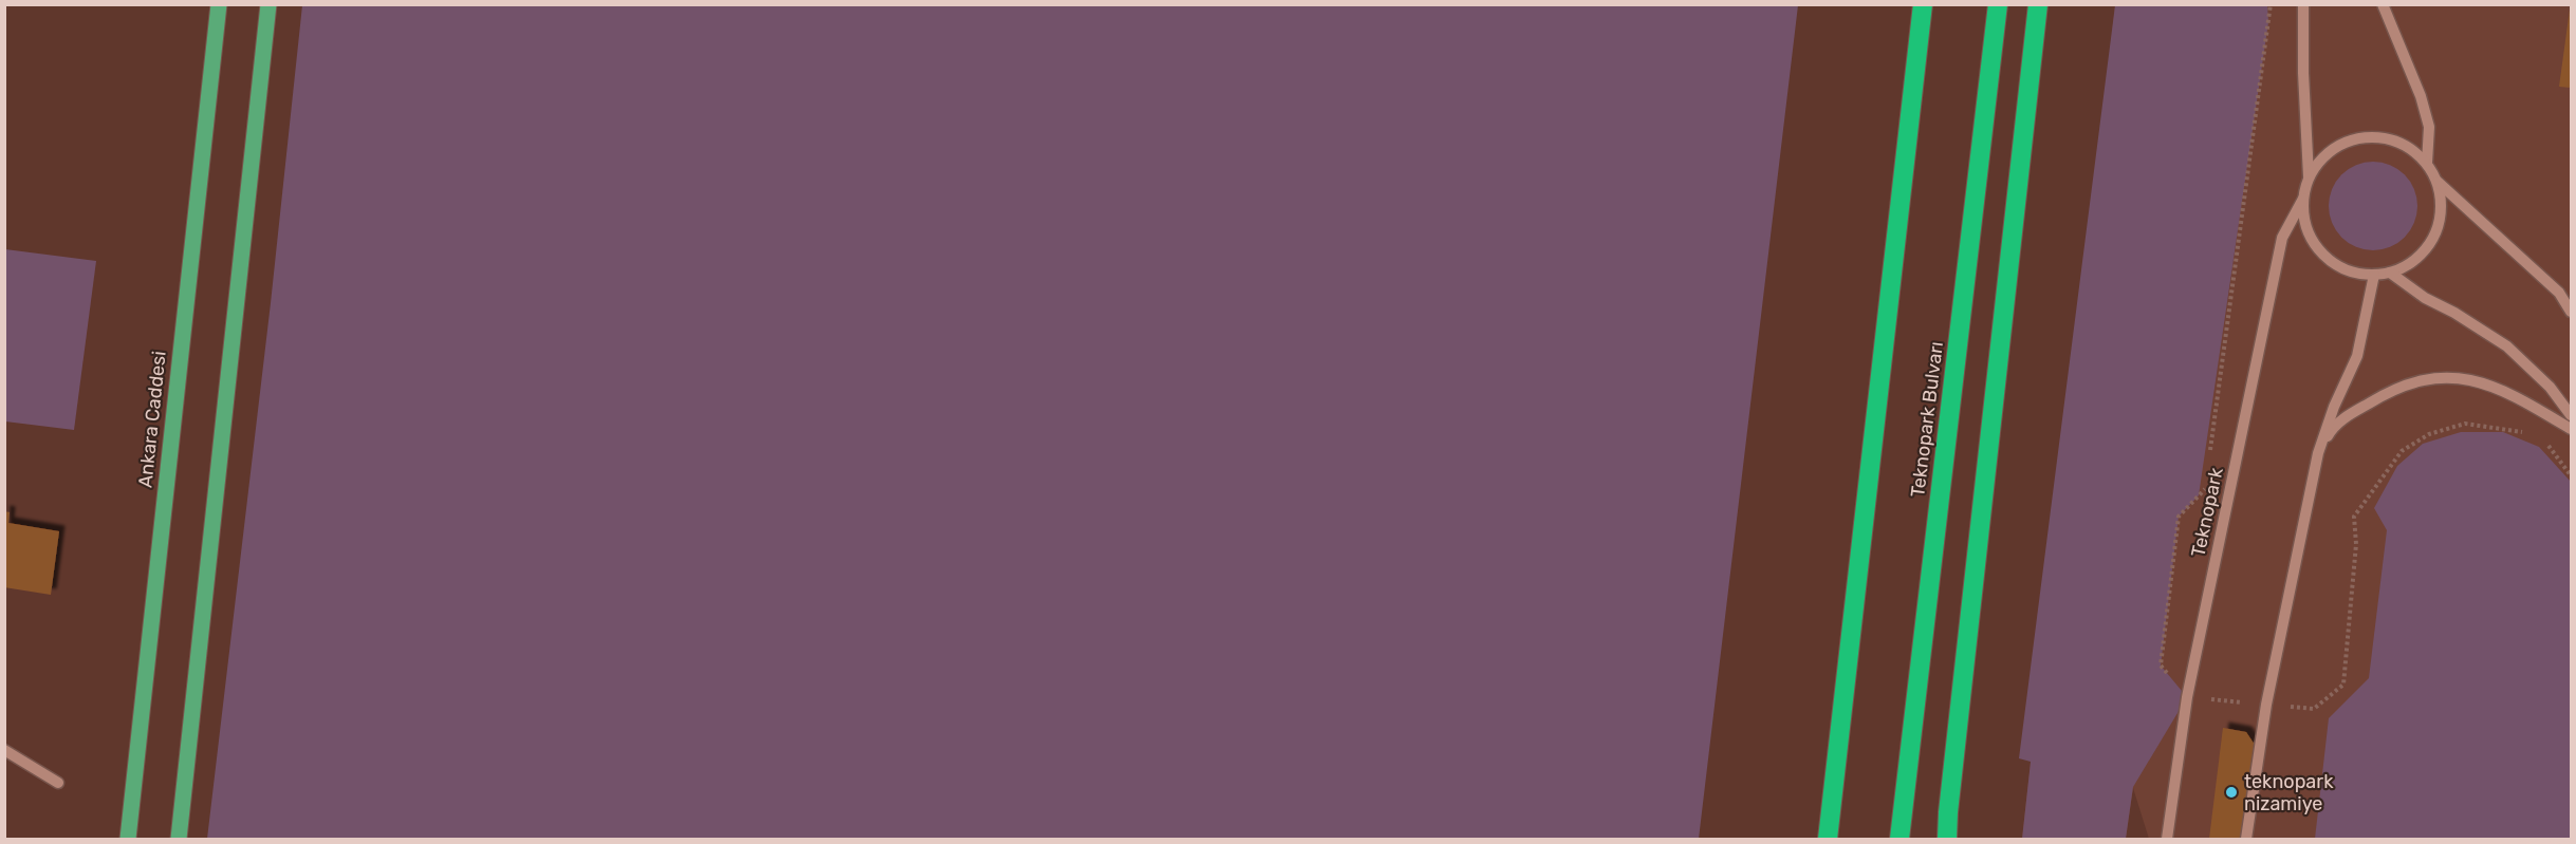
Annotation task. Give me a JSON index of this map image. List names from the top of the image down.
{
  "streets": {
    "highway": ["Teknopark Bulvarı"],
    "main road": ["Ankara Caddesi"],
    "street": ["Teknopark"]
  },
  "places": ["teknopark nizamiye"]
}
